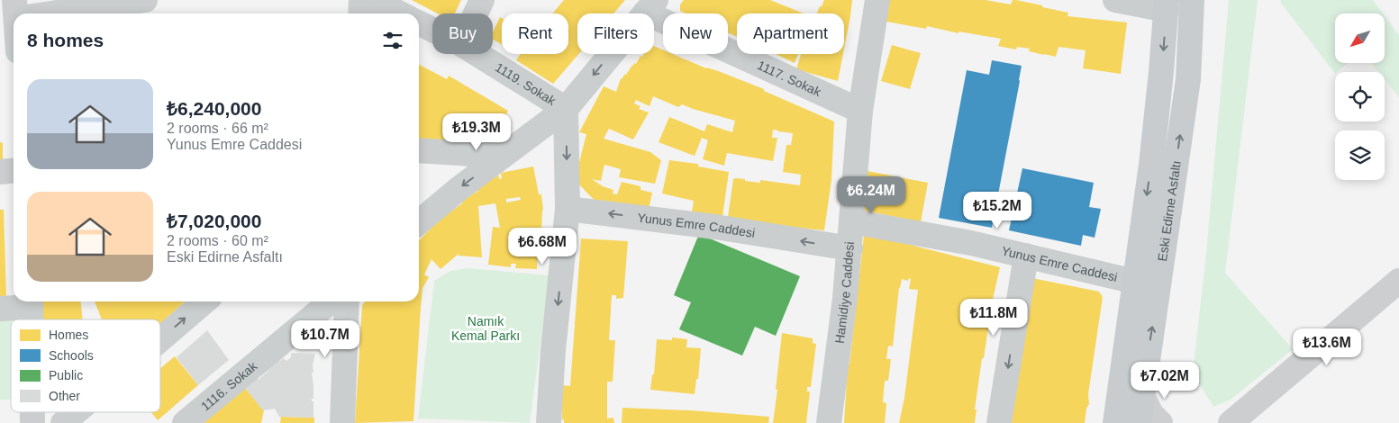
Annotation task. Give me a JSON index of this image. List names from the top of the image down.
{
  "streets": {
    "main road": ["Eski Edirne Asfaltı"],
    "street": [
      "1117. Sokak",
      "1119. Sokak",
      "Yunus Emre Caddesi",
      "Hamidiye Caddesi",
      "1116. Sokak"
    ]
  },
  "crossings": [
    ["1117. Sokak", "Hamidiye Caddesi"],
    ["Eski Edirne Asfaltı", "Yunus Emre Caddesi"],
    ["Yunus Emre Caddesi", "Hamidiye Caddesi"]
  ],
  "one_way": ["Yunus Emre Caddesi"],
  "parks": ["Namık Kemal Parkı"],
  "legend": [
    "Homes",
    "Schools",
    "Public",
    "Other"
  ],
  "north": "bottom left",
  "page": {
    "chip": [
      "Buy",
      "Rent",
      "Filters",
      "New",
      "Apartment"
    ],
    "heading": "8 homes",
    "list": [
      {
        "name": "₺6,240,000",
        "note": "2 rooms · 66 m² · Yunus Emre Caddesi"
      },
      {
        "name": "₺7,020,000",
        "note": "2 rooms · 60 m² · Eski Edirne Asfaltı"
      }
    ],
    "price": [
      "₺19.3M",
      "₺6.24M",
      "₺15.2M",
      "₺6.68M",
      "₺11.8M",
      "₺10.7M",
      "₺13.6M",
      "₺7.02M"
    ]
  }
}
